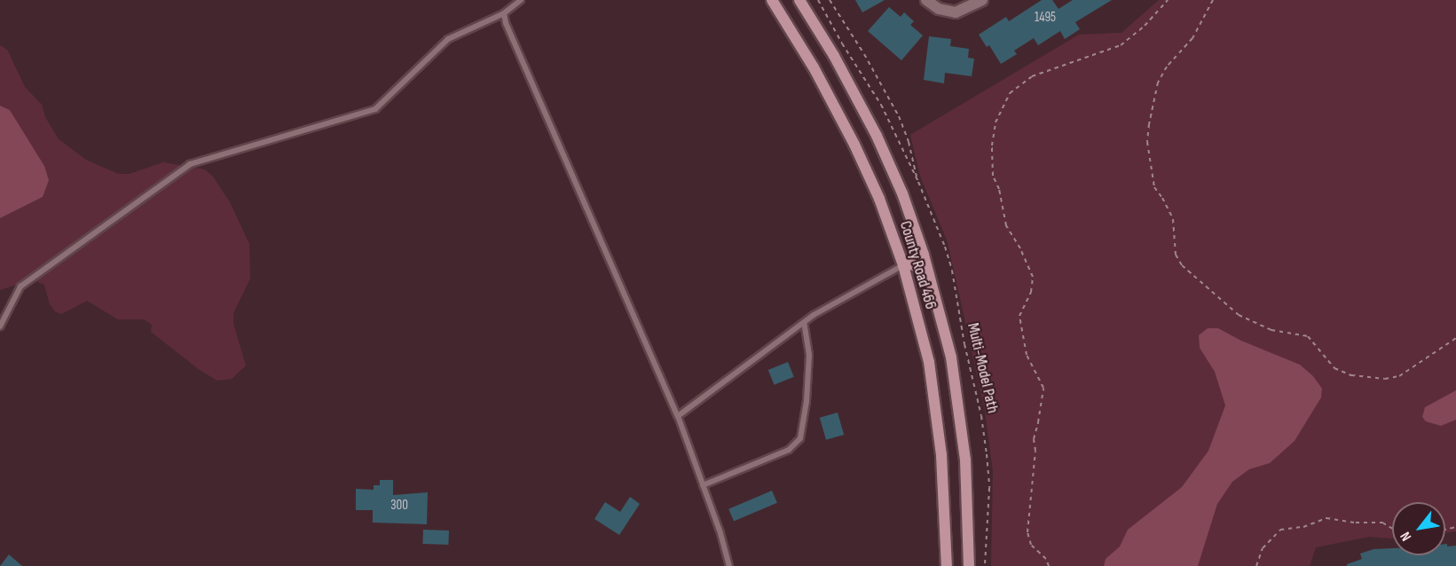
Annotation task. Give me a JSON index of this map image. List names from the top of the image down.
{
  "streets": {
    "main road": ["County Road 466"],
    "path": ["Multi-Model Path"]
  },
  "house_numbers": ["1495", "300"],
  "north": "bottom left"
}
